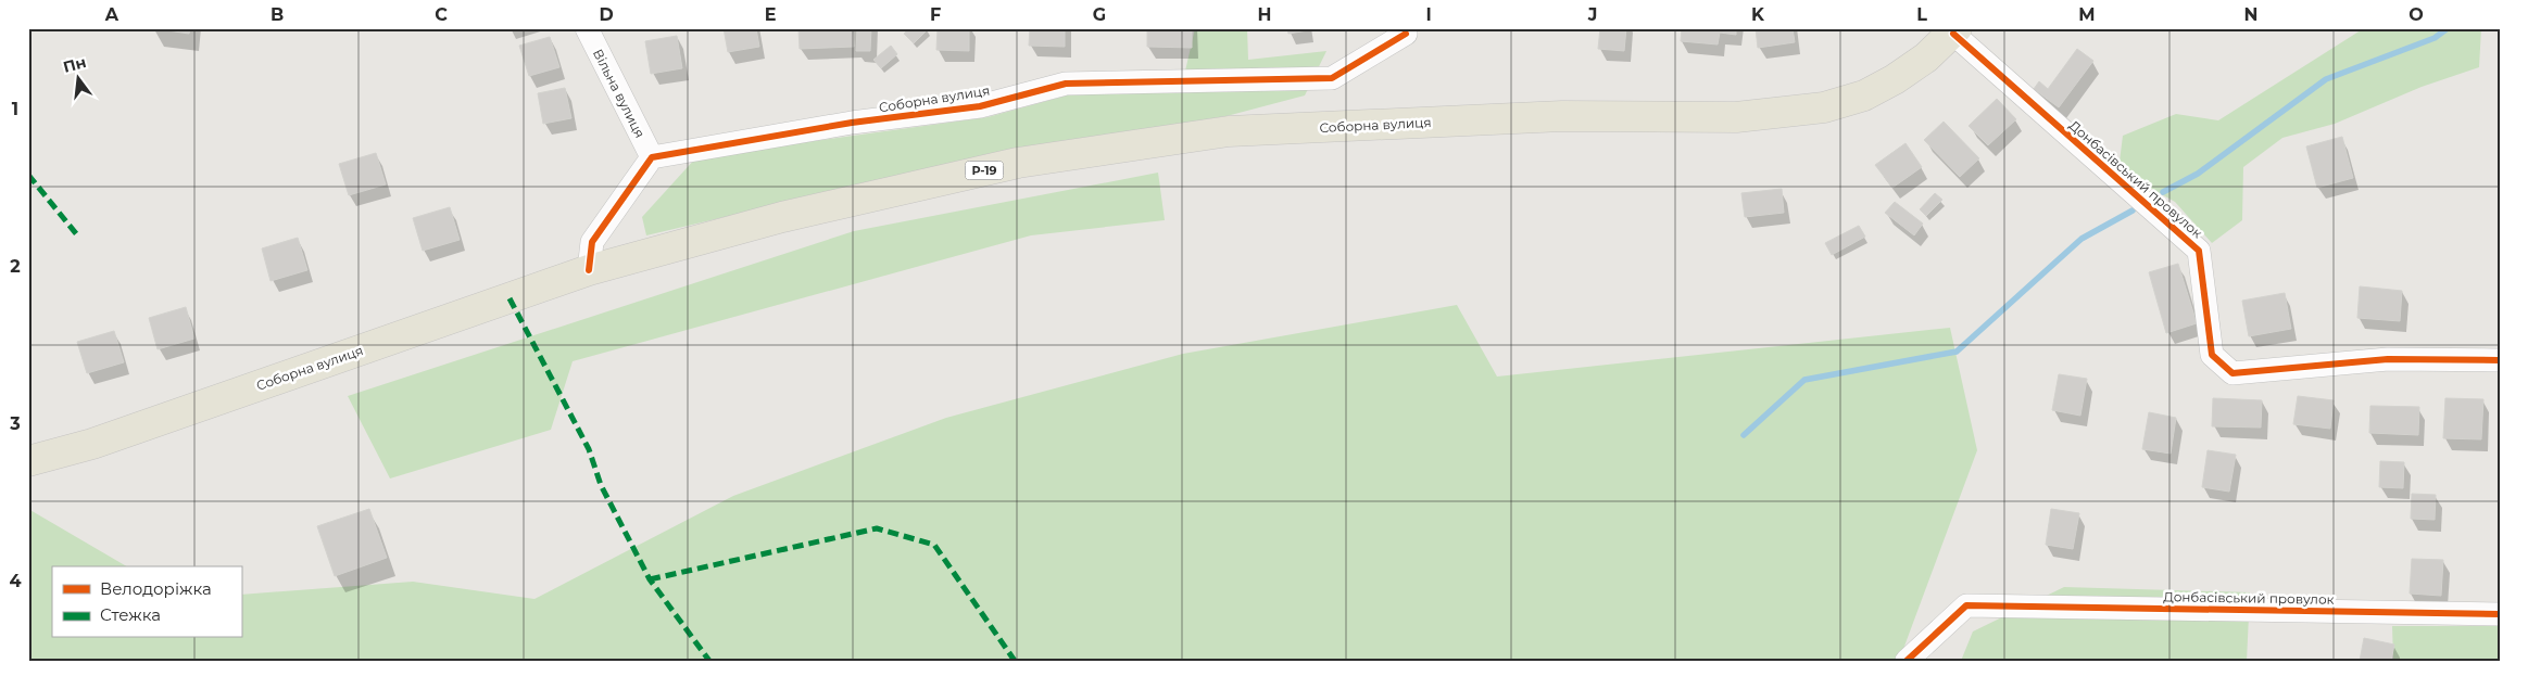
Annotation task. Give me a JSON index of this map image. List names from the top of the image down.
{
  "streets": {
    "main road": ["Соборна вулиця", "Р-19"],
    "street": ["Вільна вулиця", "Донбасівський провулок"]
  },
  "crossings": [
    ["Вільна вулиця", "Соборна вулиця"],
    ["Соборна вулиця", "Донбасівський провулок"]
  ],
  "legend": ["Велодоріжка", "Стежка"],
  "north": "top",
  "grid": {
    "columns": [
      "A",
      "B",
      "C",
      "D",
      "E",
      "F",
      "G",
      "H",
      "I",
      "J",
      "K",
      "L",
      "M",
      "N",
      "O"
    ],
    "rows": [
      "1",
      "2",
      "3",
      "4"
    ]
  }
}
